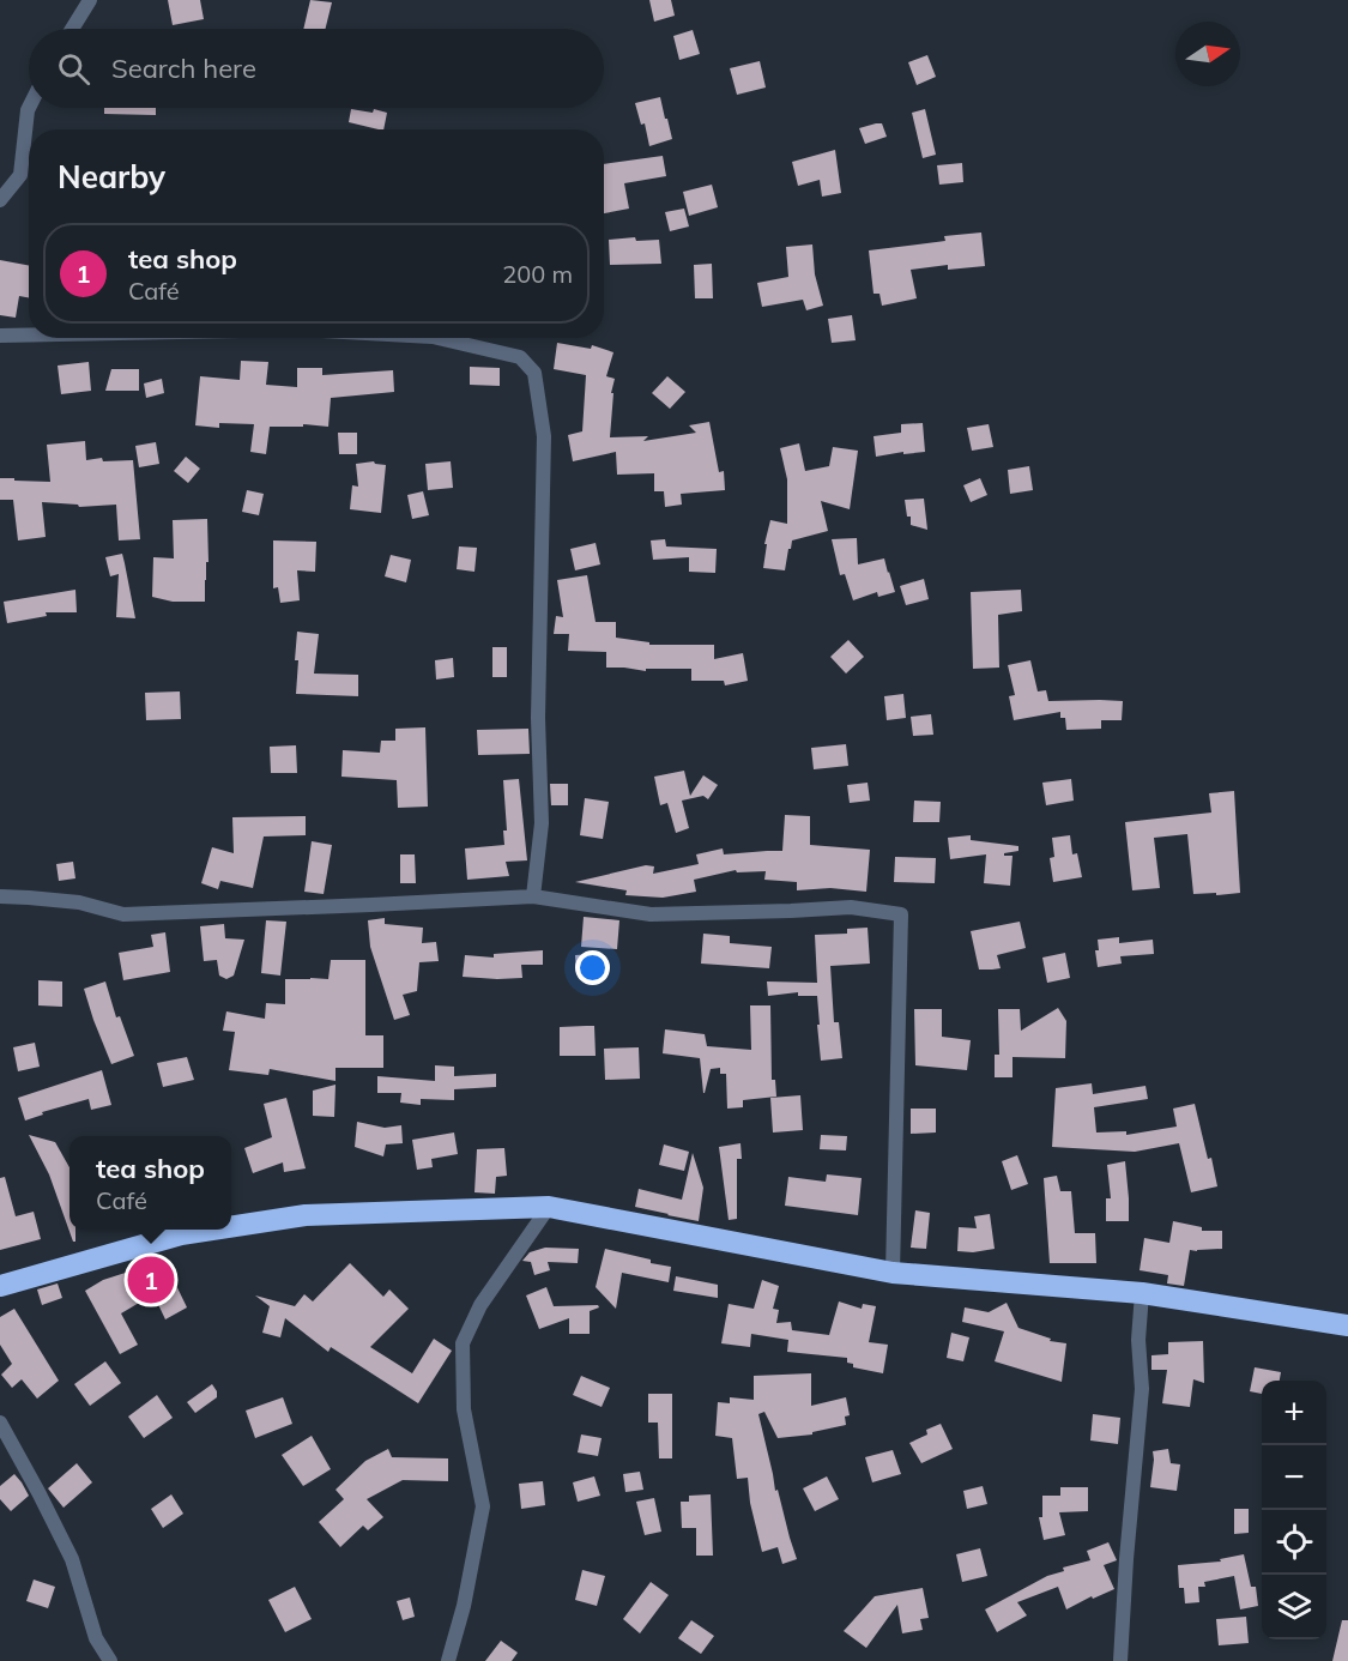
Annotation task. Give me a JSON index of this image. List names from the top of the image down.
{
  "north": "right",
  "page": {
    "search": "Search here",
    "heading": "Nearby",
    "list": [
      {
        "mark": "1",
        "name": "tea shop",
        "note": "Café",
        "value": "200 m"
      }
    ],
    "popup": ["tea shop", "Café"],
    "pins": "1",
    "map_buttons": ["+", "−"]
  }
}
